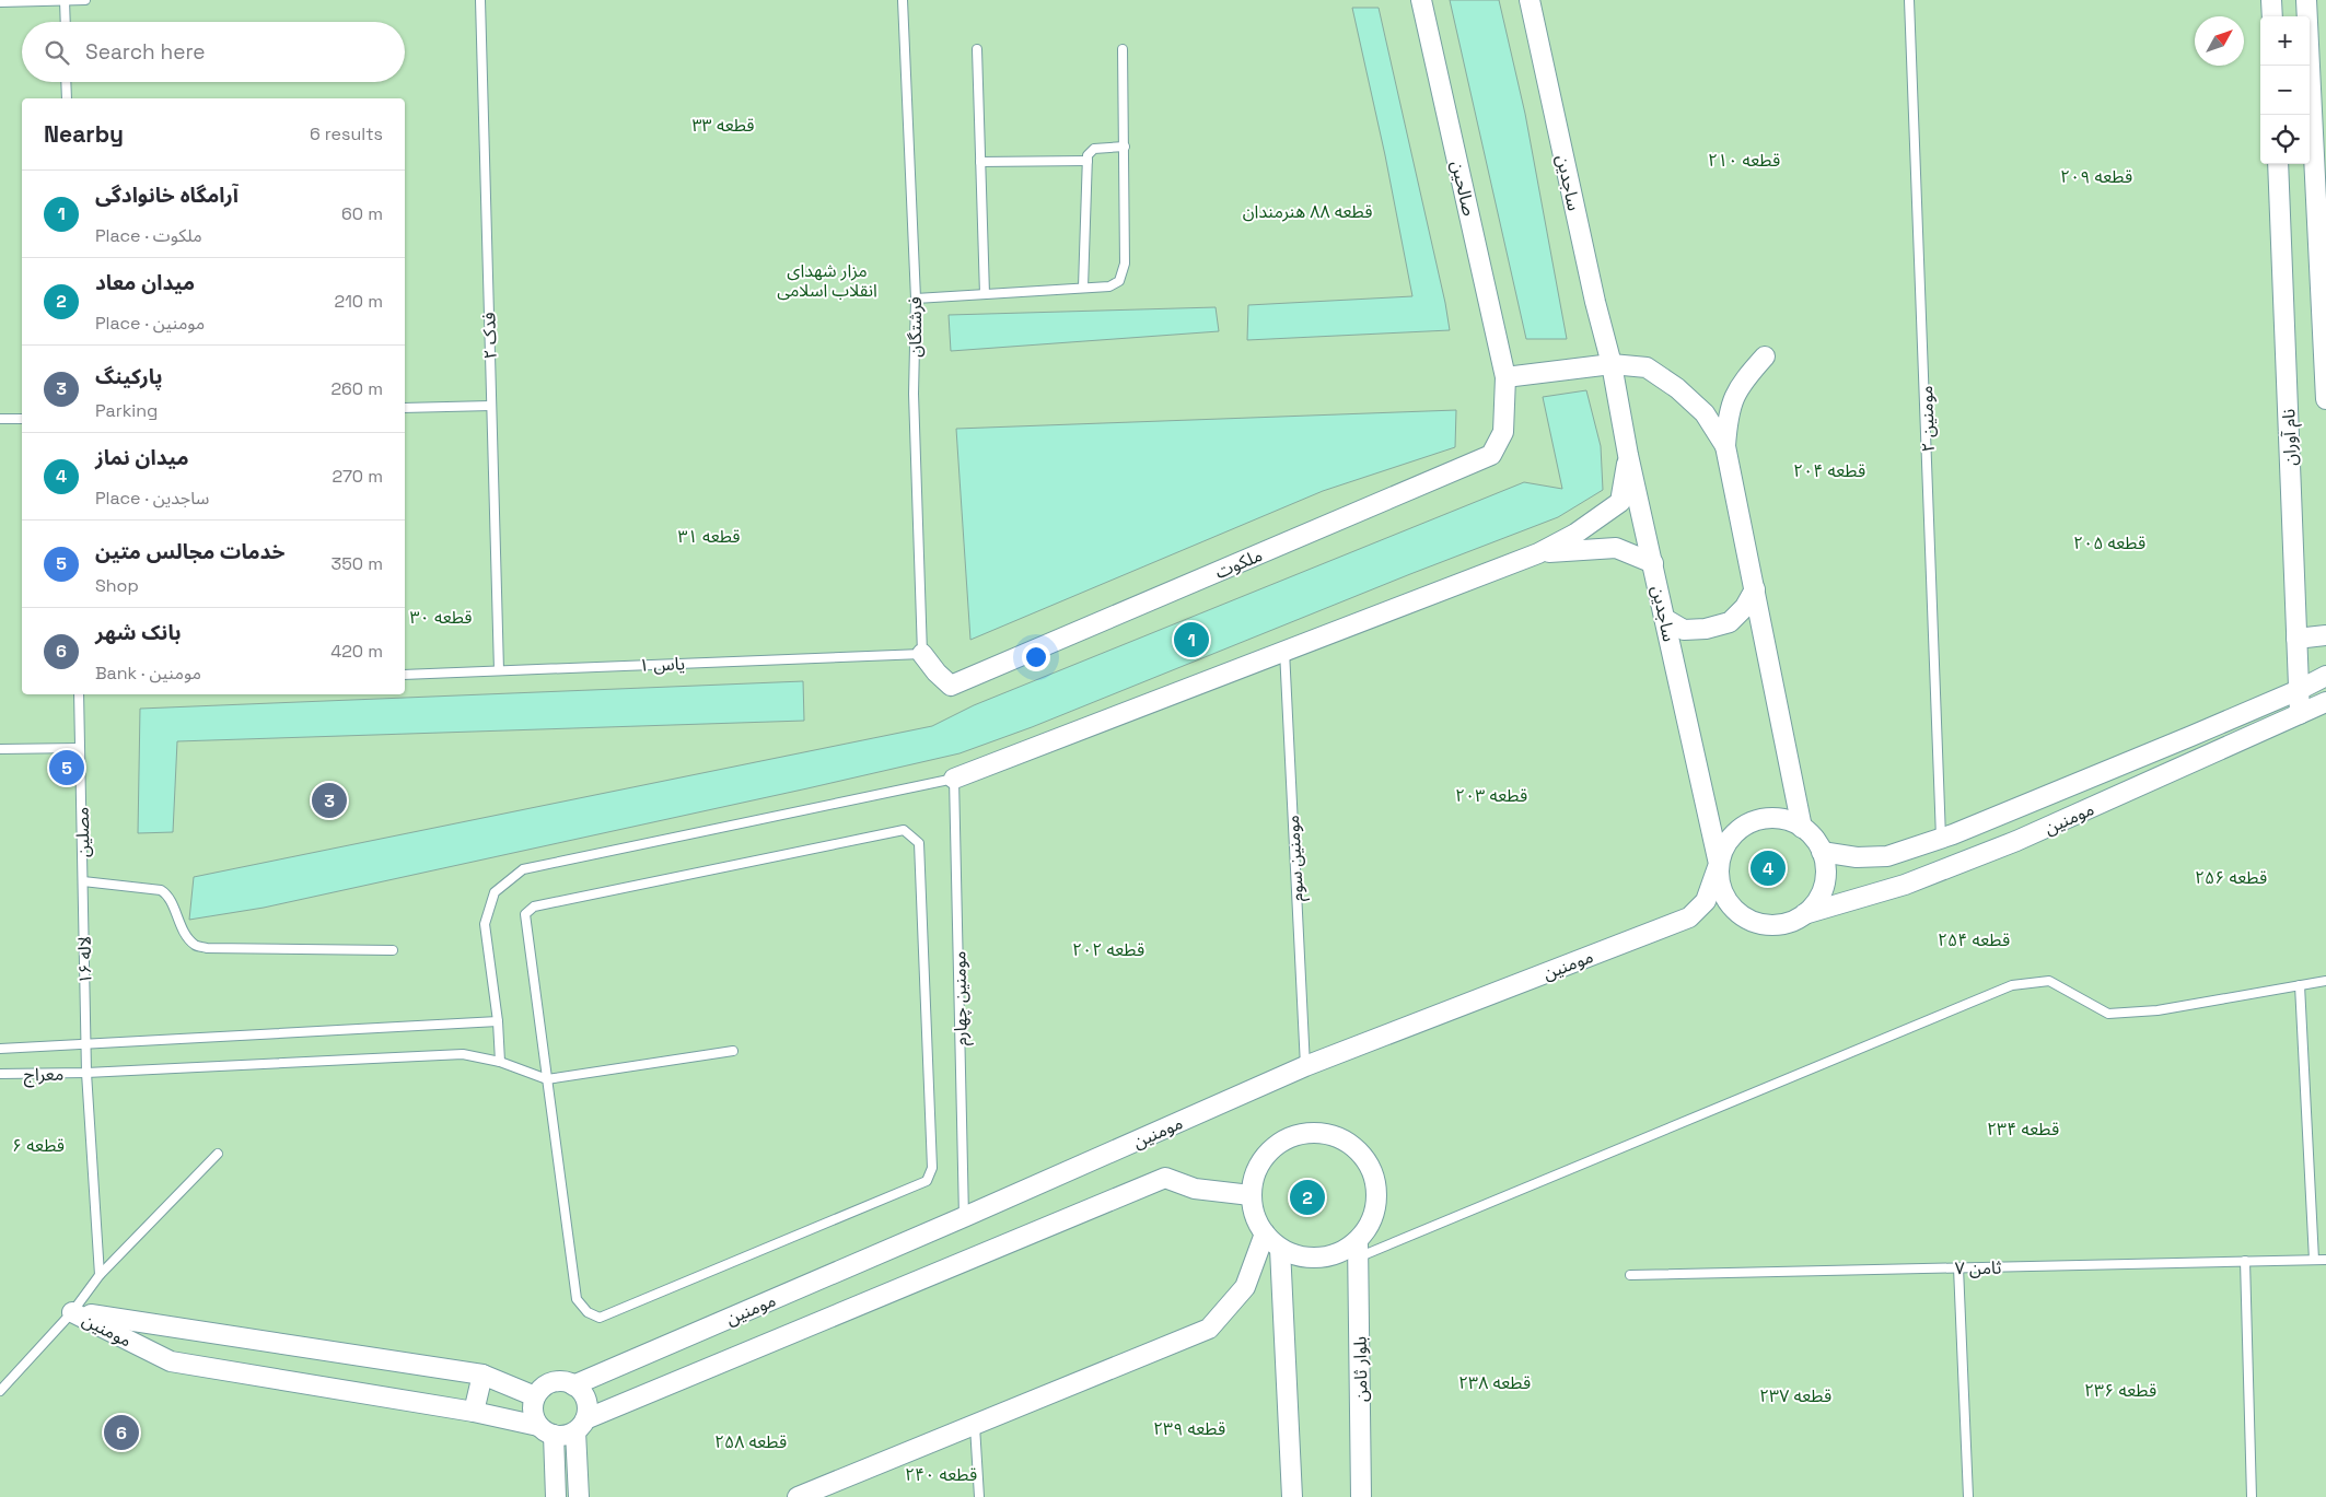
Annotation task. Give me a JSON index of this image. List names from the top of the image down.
{
  "streets": {
    "street": [
      "ساجدین",
      "صالحین",
      "نام آوران",
      "ملکوت",
      "مومنین",
      "بلوار ثامن"
    ],
    "lane": [
      "فرشتگان",
      "فدک ۲",
      "مومنین ۲",
      "یاس ۱",
      "مصلین",
      "مومنین سوم",
      "لاله ۱۶",
      "مومنین چهارم",
      "معراج",
      "ثامن ۷"
    ]
  },
  "crossings": [
    ["ساجدین", "مومنین"],
    ["صالحین", "ملکوت"],
    ["فرشتگان", "ملکوت"],
    ["فرشتگان", "یاس ۱"],
    ["فدک ۲", "یاس ۱"],
    ["مومنین ۲", "مومنین"],
    ["نام آوران", "مومنین"],
    ["ملکوت", "یاس ۱"],
    ["مومنین", "مومنین سوم"],
    ["مومنین", "مومنین چهارم"],
    ["مصلین", "لاله ۱۶"],
    ["لاله ۱۶", "معراج"]
  ],
  "parks": [
    "قطعه ۳۳",
    "قطعه ۲۱۰",
    "قطعه ۲۰۹",
    "قطعه ۸۸ هنرمندان",
    "مزار شهدای انقلاب اسلامی",
    "قطعه ۲۰۴",
    "قطعه ۳۱",
    "قطعه ۲۰۵",
    "قطعه ۳۰",
    "قطعه ۲۰۳",
    "قطعه ۲۵۶",
    "قطعه ۲۵۴",
    "قطعه ۲۰۲",
    "قطعه ۲۳۴",
    "قطعه ۶",
    "قطعه ۲۳۸",
    "قطعه ۲۳۶",
    "قطعه ۲۳۷",
    "قطعه ۲۳۹",
    "قطعه ۲۵۸",
    "قطعه ۲۴۰"
  ],
  "north": "top right",
  "page": {
    "map_buttons": ["+", "−"],
    "search": "Search here",
    "heading": ["Nearby", "6 results"],
    "list": [
      {
        "mark": "1",
        "name": "آرامگاه خانوادگی",
        "note": "Place · ملکوت",
        "value": "60 m"
      },
      {
        "mark": "2",
        "name": "میدان معاد",
        "note": "Place · مومنین",
        "value": "210 m"
      },
      {
        "mark": "3",
        "name": "پارکینگ",
        "note": "Parking",
        "value": "260 m"
      },
      {
        "mark": "4",
        "name": "میدان نماز",
        "note": "Place · ساجدین",
        "value": "270 m"
      },
      {
        "mark": "5",
        "name": "خدمات مجالس متین",
        "note": "Shop",
        "value": "350 m"
      },
      {
        "mark": "6",
        "name": "بانک شهر",
        "note": "Bank · مومنین",
        "value": "420 m"
      }
    ],
    "pins": [
      "1",
      "5",
      "3",
      "4",
      "2",
      "6"
    ]
  }
}
